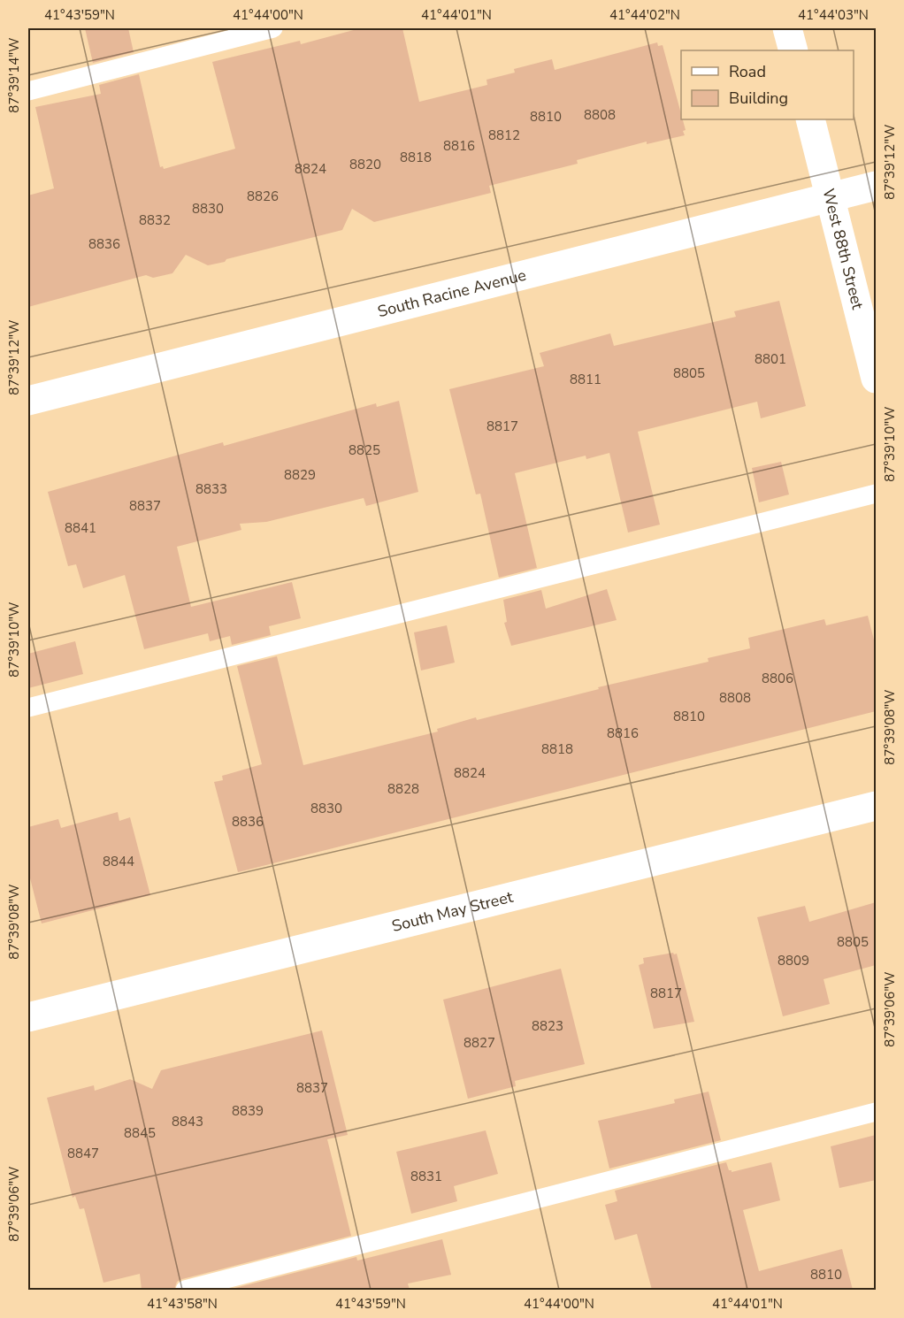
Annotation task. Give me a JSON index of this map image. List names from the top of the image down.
{
  "streets": {
    "street": ["West 88th Street", "South Racine Avenue", "South May Street"]
  },
  "crossings": [
    ["West 88th Street", "South Racine Avenue"]
  ],
  "house_numbers": [
    "8808",
    "8810",
    "8812",
    "8816",
    "8818",
    "8820",
    "8824",
    "8826",
    "8830",
    "8832",
    "8836",
    "8801",
    "8805",
    "8811",
    "8817",
    "8825",
    "8829",
    "8833",
    "8837",
    "8841",
    "8806",
    "8808",
    "8810",
    "8816",
    "8818",
    "8824",
    "8828",
    "8830",
    "8836",
    "8844",
    "8805",
    "8809",
    "8817",
    "8823",
    "8827",
    "8837",
    "8839",
    "8843",
    "8845",
    "8847",
    "8831",
    "8810"
  ],
  "legend": ["Road", "Building"],
  "coordinates": [
    "41°43'59\"N",
    "41°44'00\"N",
    "41°44'01\"N",
    "41°44'02\"N",
    "41°44'03\"N",
    "87°39'14\"W",
    "87°39'12\"W",
    "87°39'10\"W",
    "87°39'08\"W",
    "87°39'06\"W",
    "41°43'58\"N"
  ]
}
